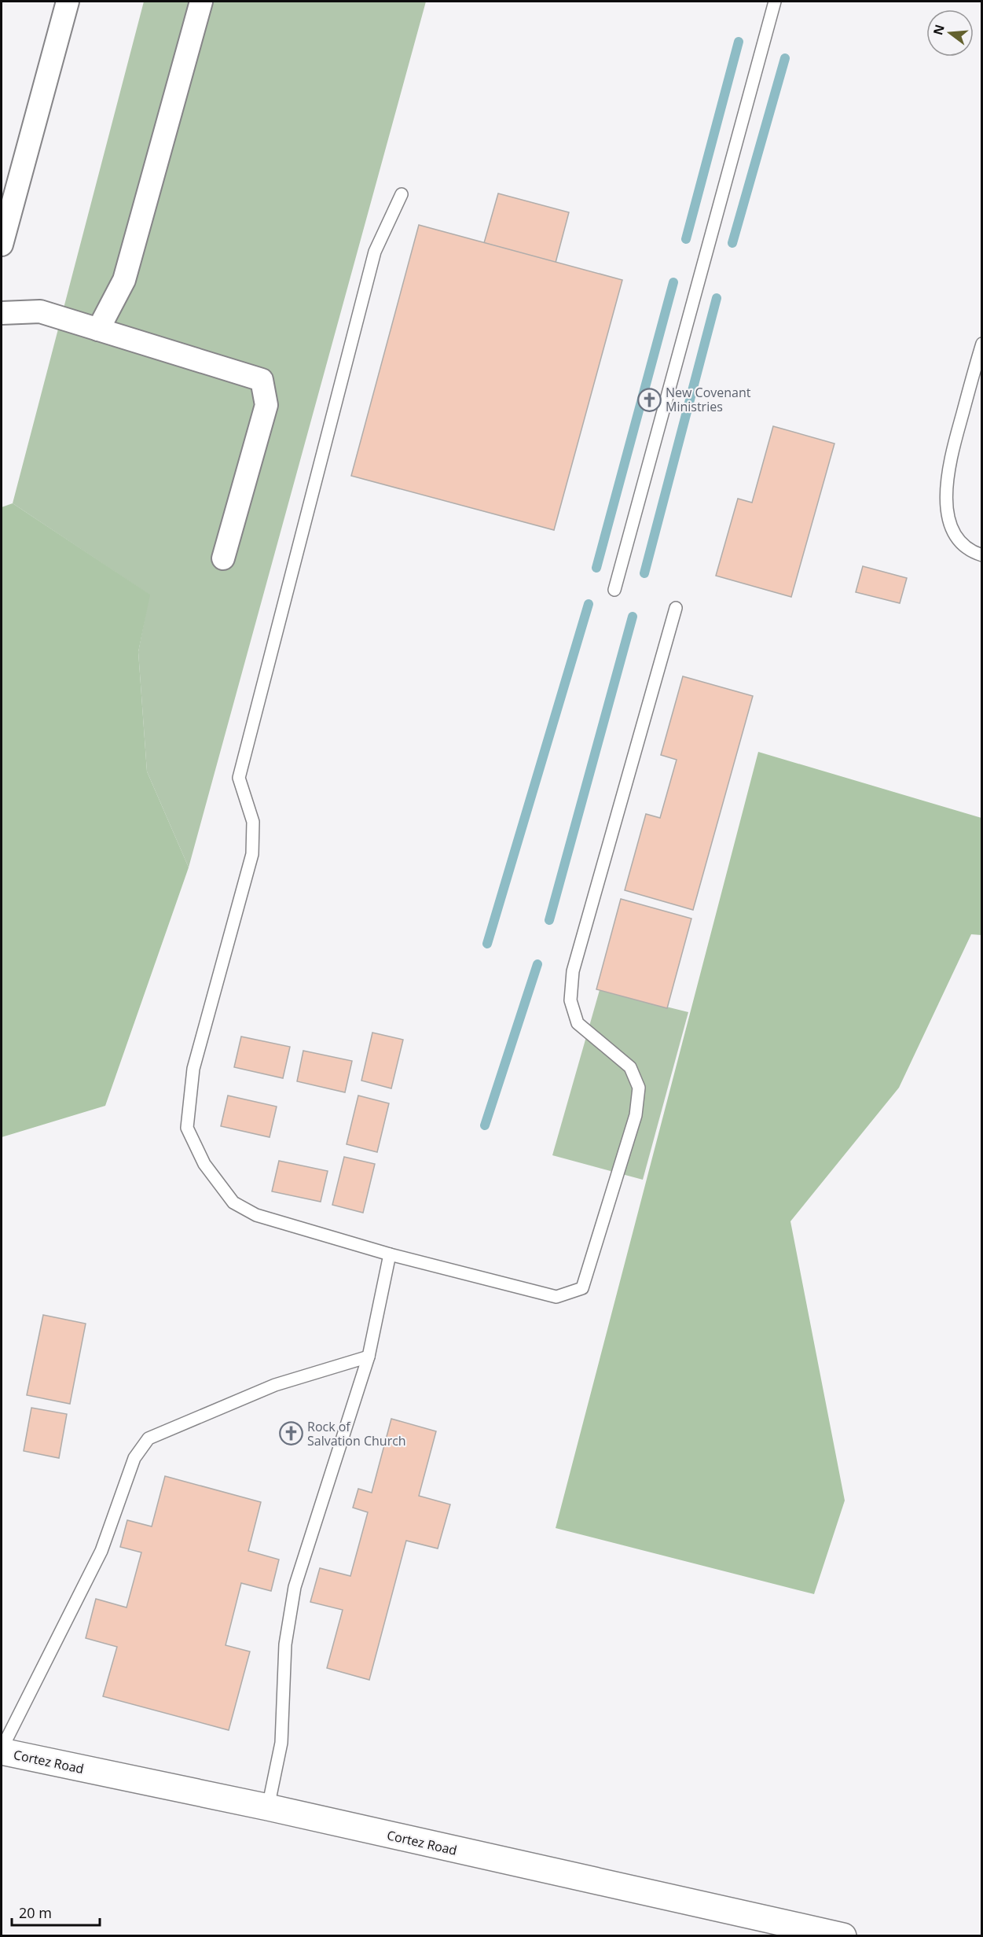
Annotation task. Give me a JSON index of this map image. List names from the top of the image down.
{
  "streets": {
    "street": ["Cortez Road"]
  },
  "places": {
    "church": ["New Covenant Ministries", "Rock of Salvation Church"]
  },
  "scale_bar": "20 m",
  "north": "left"
}
